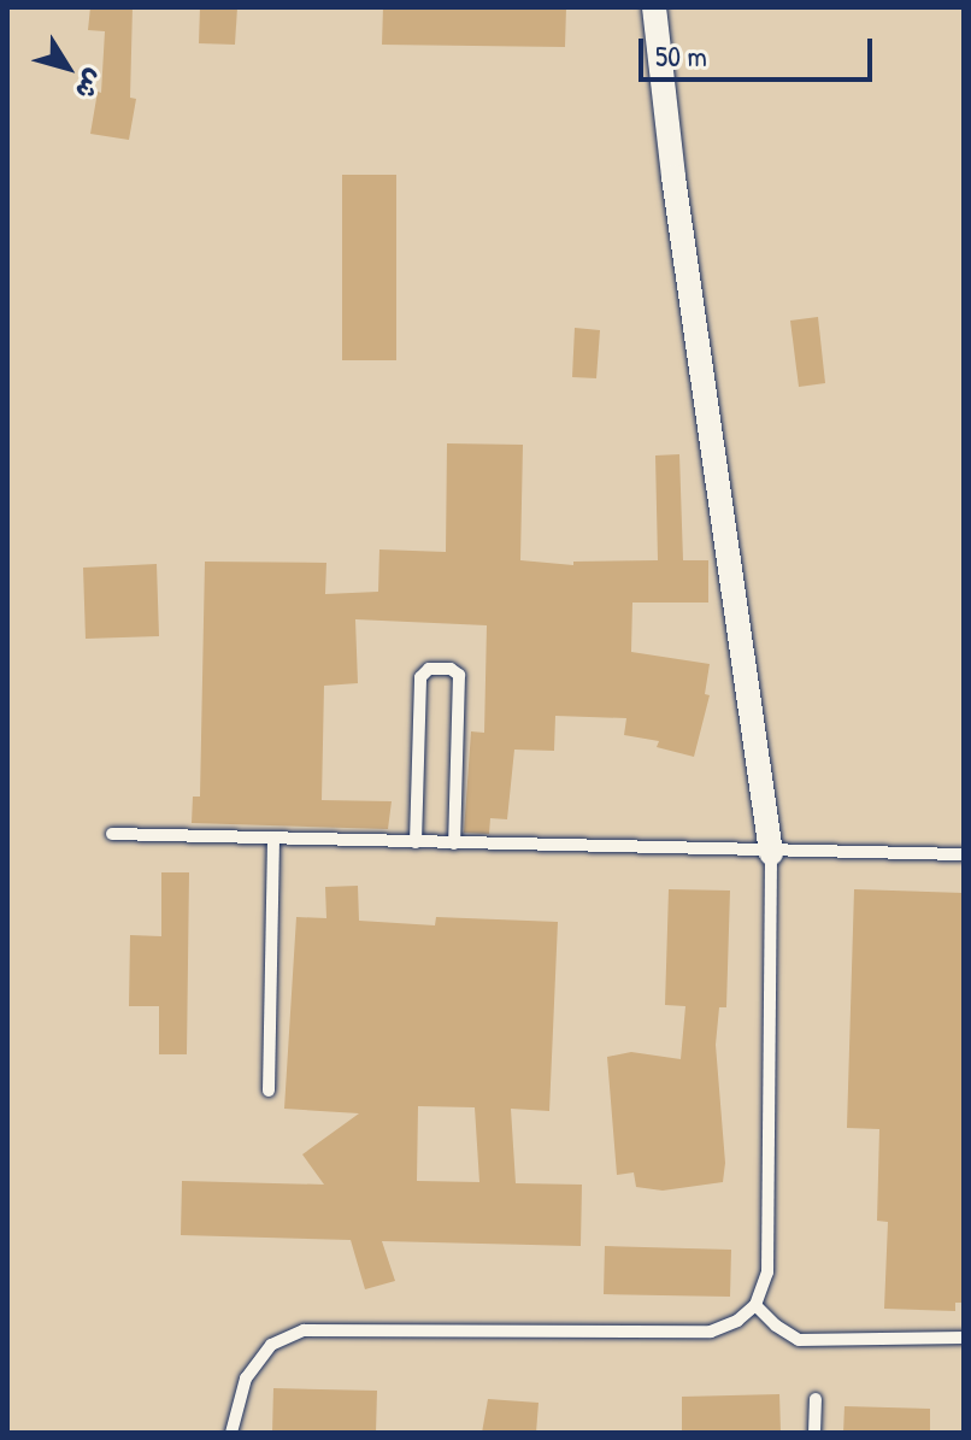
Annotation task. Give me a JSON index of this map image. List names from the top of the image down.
{
  "scale_bar": "50 m",
  "north": "bottom right"
}
